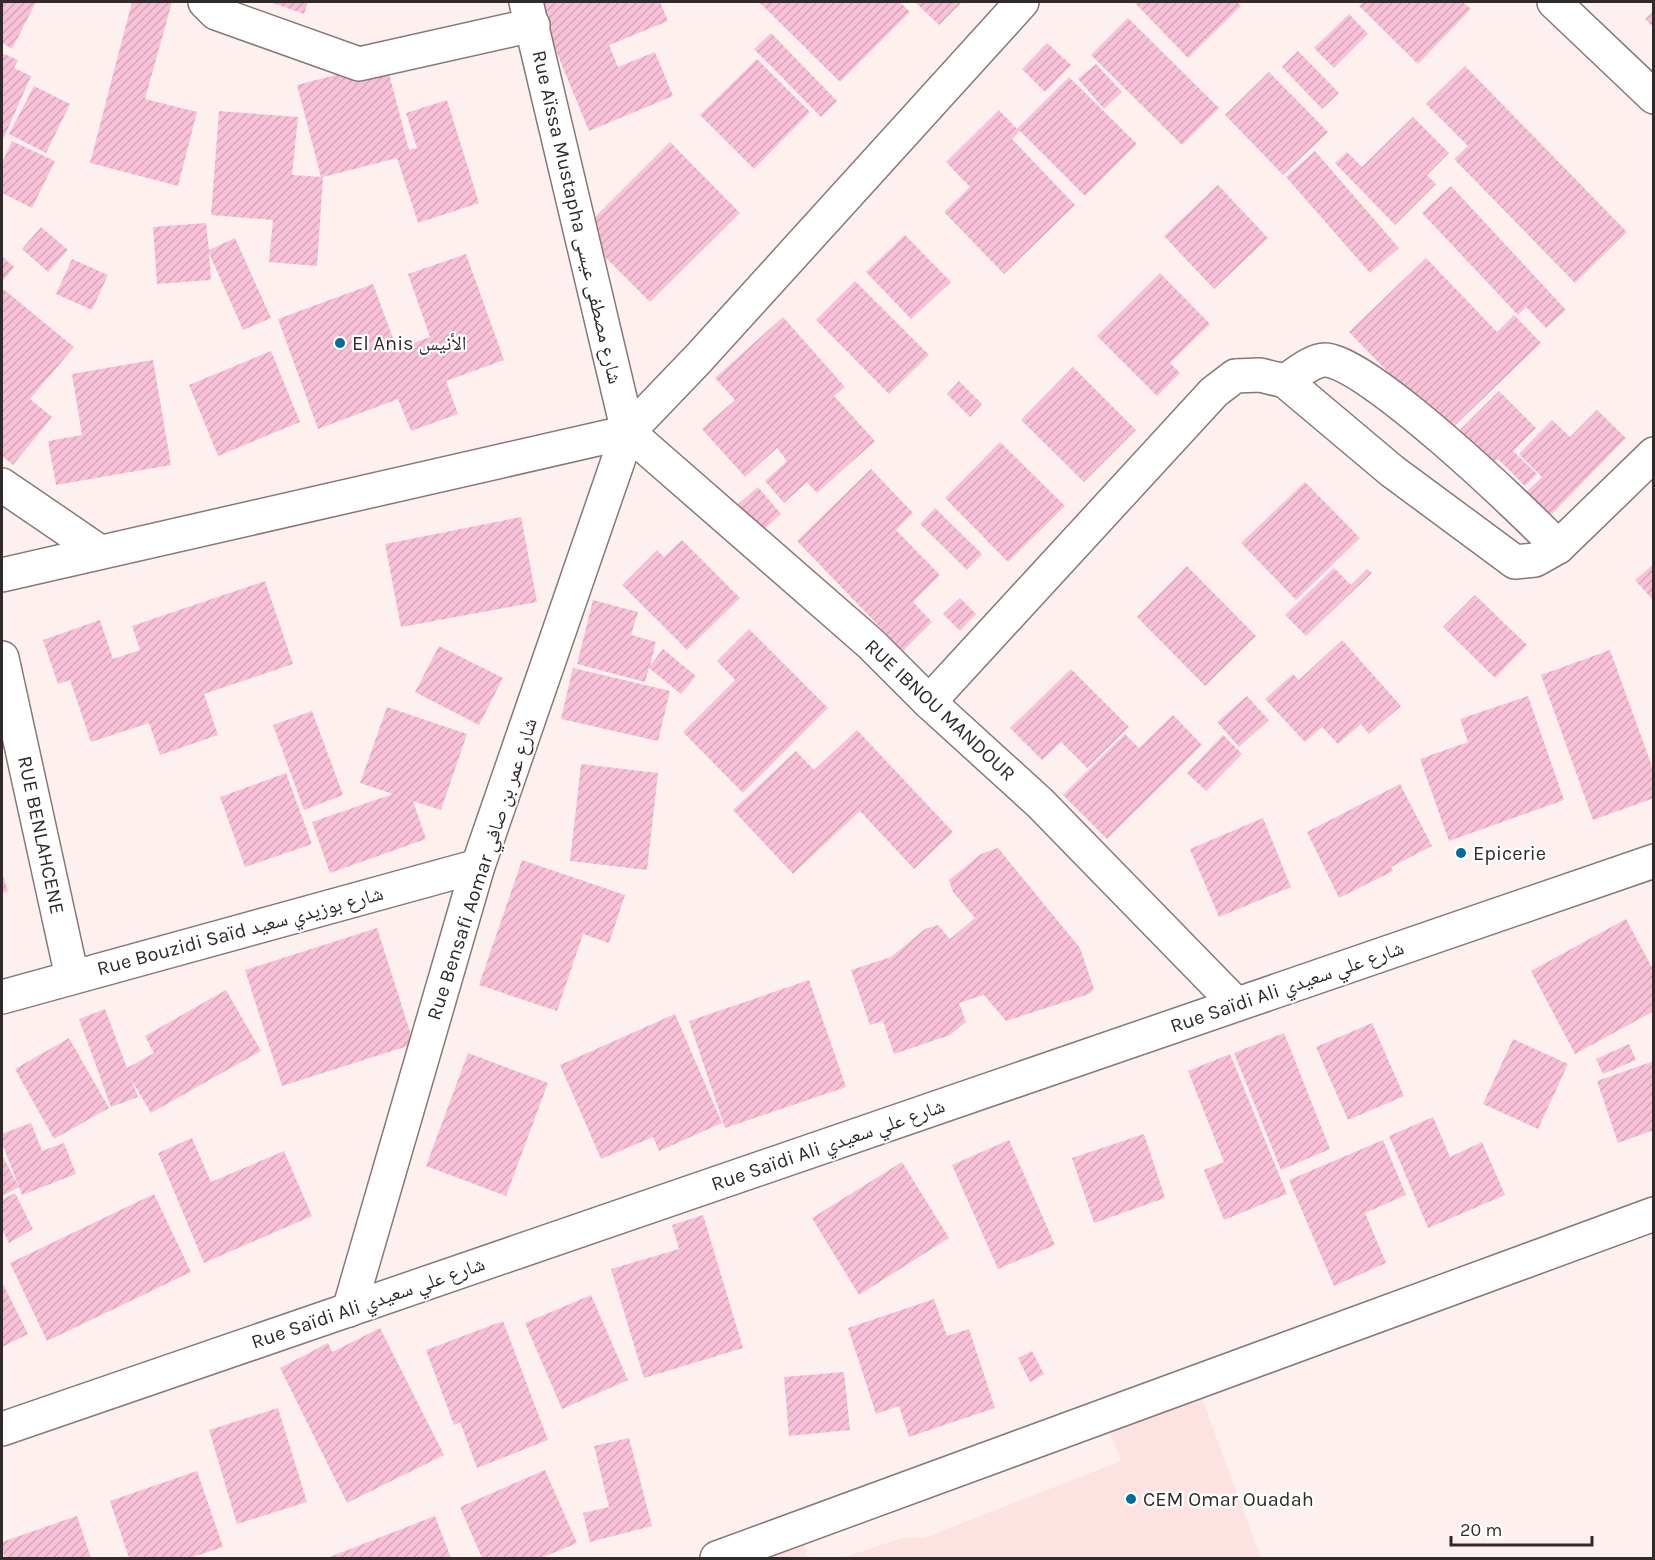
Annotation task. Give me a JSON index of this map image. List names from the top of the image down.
{
  "streets": {
    "street": [
      "Rue Aïssa Mustapha شارع مصطفى عيسى",
      "RUE IBNOU MANDOUR",
      "RUE BENLAHCENE",
      "Rue Bensafi Aomar شارع عمر بن صافي",
      "Rue Bouzidi Saïd شارع بوزيدي سعيد",
      "Rue Saïdi Ali شارع علي سعيدي"
    ]
  },
  "crossings": [
    ["Rue Aïssa Mustapha شارع مصطفى عيسى", "RUE IBNOU MANDOUR"],
    ["Rue Aïssa Mustapha شارع مصطفى عيسى", "Rue Bensafi Aomar شارع عمر بن صافي"],
    ["RUE IBNOU MANDOUR", "Rue Bensafi Aomar شارع عمر بن صافي"],
    ["RUE IBNOU MANDOUR", "Rue Saïdi Ali شارع علي سعيدي"],
    ["RUE BENLAHCENE", "Rue Bouzidi Saïd شارع بوزيدي سعيد"],
    ["Rue Bensafi Aomar شارع عمر بن صافي", "Rue Bouzidi Saïd شارع بوزيدي سعيد"],
    ["Rue Bensafi Aomar شارع عمر بن صافي", "Rue Saïdi Ali شارع علي سعيدي"]
  ],
  "places": ["El Anis الأنيس", "Epicerie", "CEM Omar Ouadah"],
  "scale_bar": "20 m"
}
